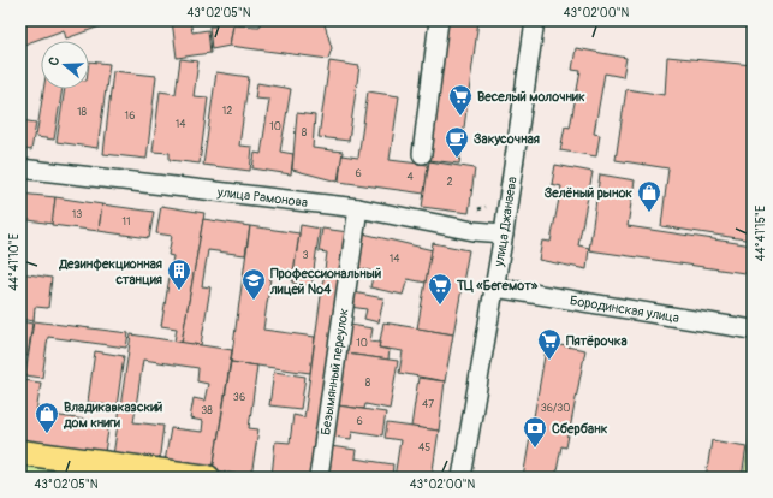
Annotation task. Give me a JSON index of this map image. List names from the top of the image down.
{
  "streets": {
    "street": [
      "улица Рамонова",
      "улица Джанаева",
      "Бородинская улица",
      "Безымянный переулок"
    ]
  },
  "crossings": [
    ["улица Рамонова", "улица Джанаева"],
    ["улица Рамонова", "Безымянный переулок"],
    ["улица Джанаева", "Бородинская улица"]
  ],
  "places": {
    "supermarket": ["Веселый молочник", "ТЦ «Бегемот»", "Пятёрочка"],
    "cafe": ["Закусочная"],
    "shop": ["Зелёный рынок", "Владикавказский дом книги"],
    "building": ["Дезинфекционная станция"],
    "school or university": ["Профессиональный лицей №4"],
    "bank": ["Сбербанк"]
  },
  "house_numbers": [
    "12",
    "18",
    "16",
    "14",
    "10",
    "8",
    "6",
    "4",
    "2",
    "13",
    "11",
    "3",
    "14",
    "10",
    "8",
    "36",
    "47",
    "36/30",
    "38",
    "6",
    "45"
  ],
  "north": "left",
  "coordinates": [
    "43°02'05\"N",
    "43°02'00\"N",
    "44°41'15\"E",
    "44°41'10\"E"
  ]
}
